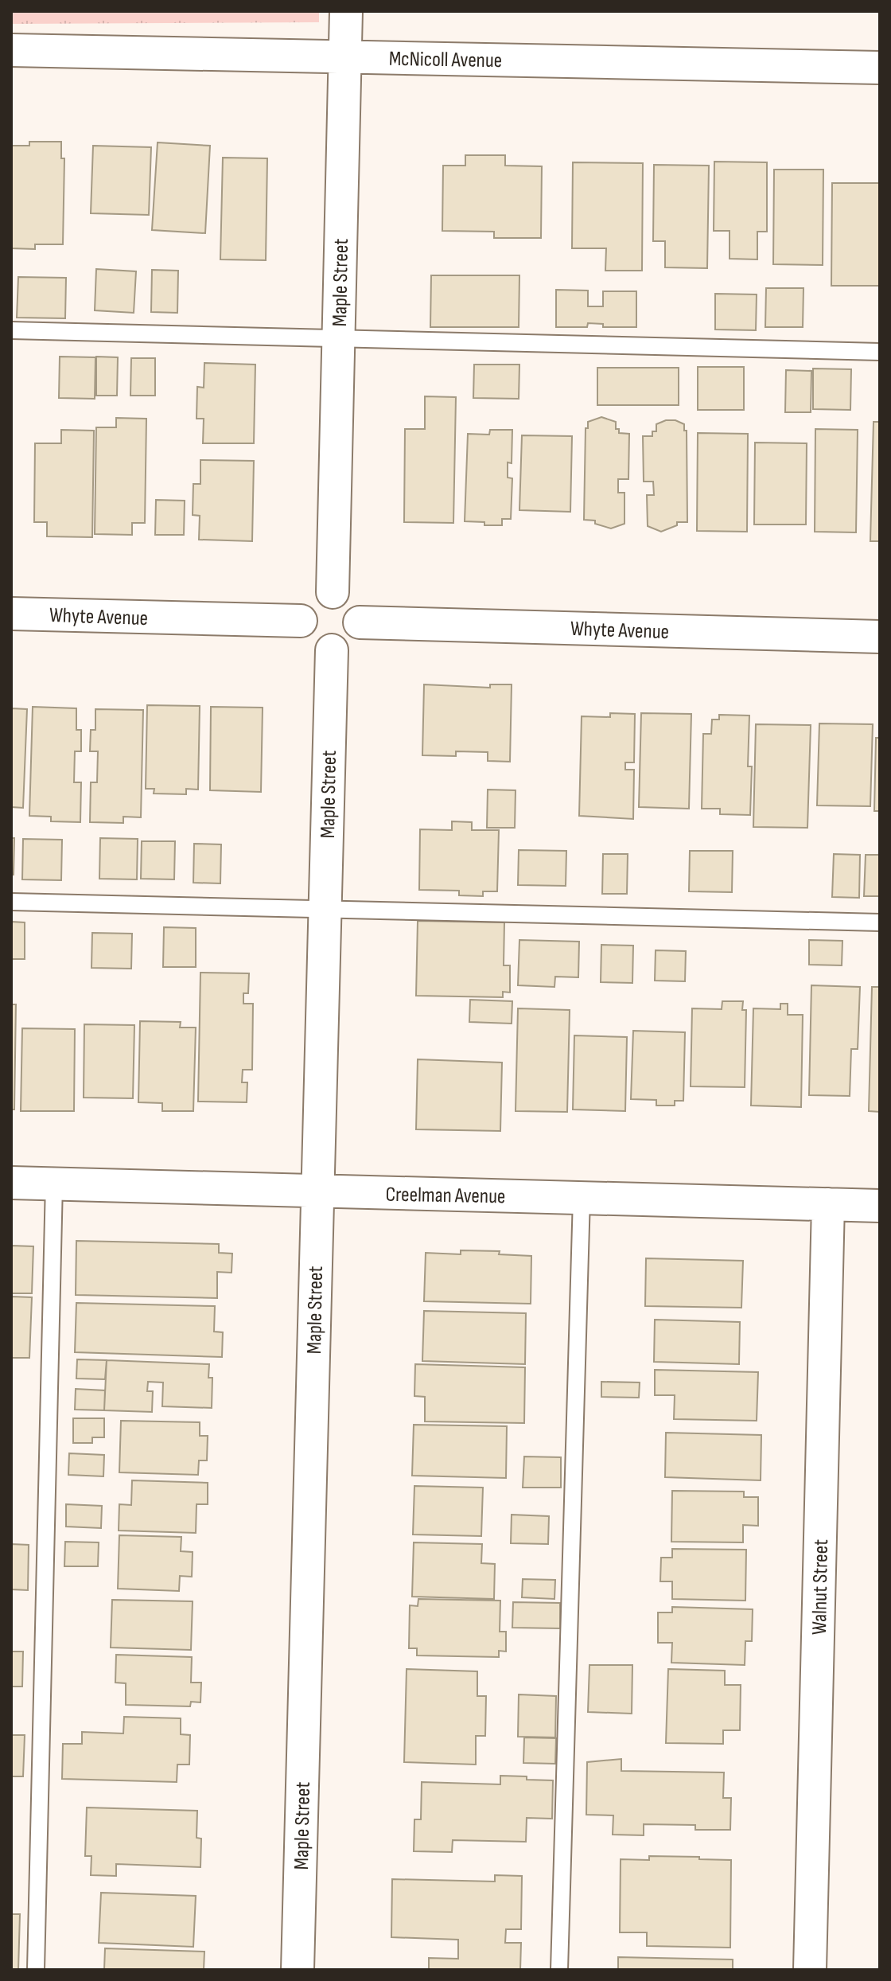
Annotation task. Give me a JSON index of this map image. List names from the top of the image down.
{
  "streets": {
    "street": [
      "McNicoll Avenue",
      "Maple Street",
      "Whyte Avenue",
      "Creelman Avenue",
      "Walnut Street"
    ]
  },
  "crossings": [
    ["McNicoll Avenue", "Maple Street"],
    ["Maple Street", "Whyte Avenue"],
    ["Maple Street", "Creelman Avenue"],
    ["Creelman Avenue", "Walnut Street"]
  ]
}
